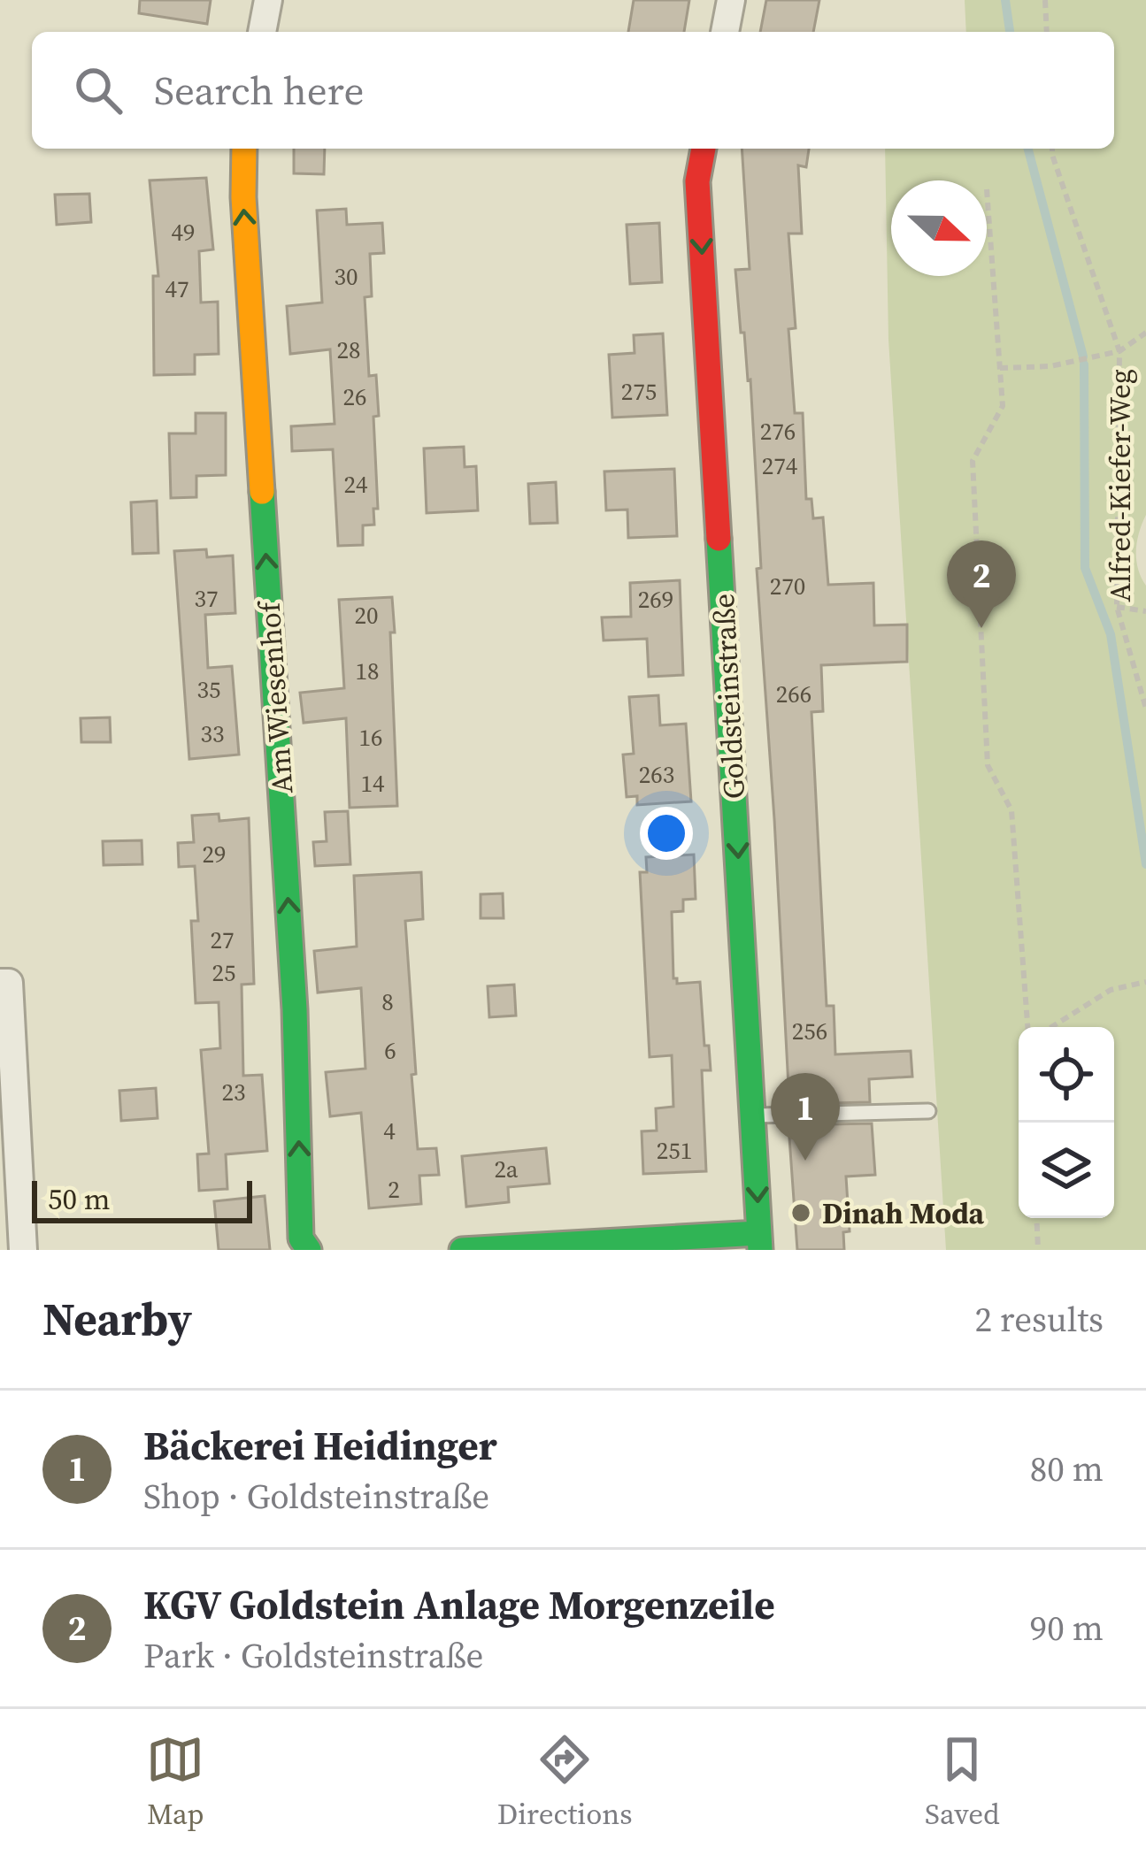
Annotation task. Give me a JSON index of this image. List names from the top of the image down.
{
  "streets": {
    "street": ["Goldsteinstraße", "Am Wiesenhof"],
    "path": ["Alfred-Kiefer-Weg"]
  },
  "one_way": ["Goldsteinstraße", "Am Wiesenhof"],
  "places": ["Dinah Moda"],
  "house_numbers": [
    "49",
    "30",
    "47",
    "28",
    "275",
    "26",
    "276",
    "274",
    "24",
    "270",
    "37",
    "269",
    "20",
    "18",
    "35",
    "266",
    "33",
    "16",
    "263",
    "14",
    "29",
    "27",
    "25",
    "8",
    "256",
    "6",
    "23",
    "4",
    "251",
    "2a",
    "2"
  ],
  "scale_bar": "50 m",
  "north": "right",
  "page": {
    "search": "Search here",
    "pins": ["2", "1"],
    "scale": "50 m",
    "heading": ["Nearby", "2 results"],
    "list": [
      {
        "mark": "1",
        "name": "Bäckerei Heidinger",
        "note": "Shop · Goldsteinstraße",
        "value": "80 m"
      },
      {
        "mark": "2",
        "name": "KGV Goldstein Anlage Morgenzeile",
        "note": "Park · Goldsteinstraße",
        "value": "90 m"
      }
    ],
    "nav": ["Map", "Directions", "Saved"]
  }
}
